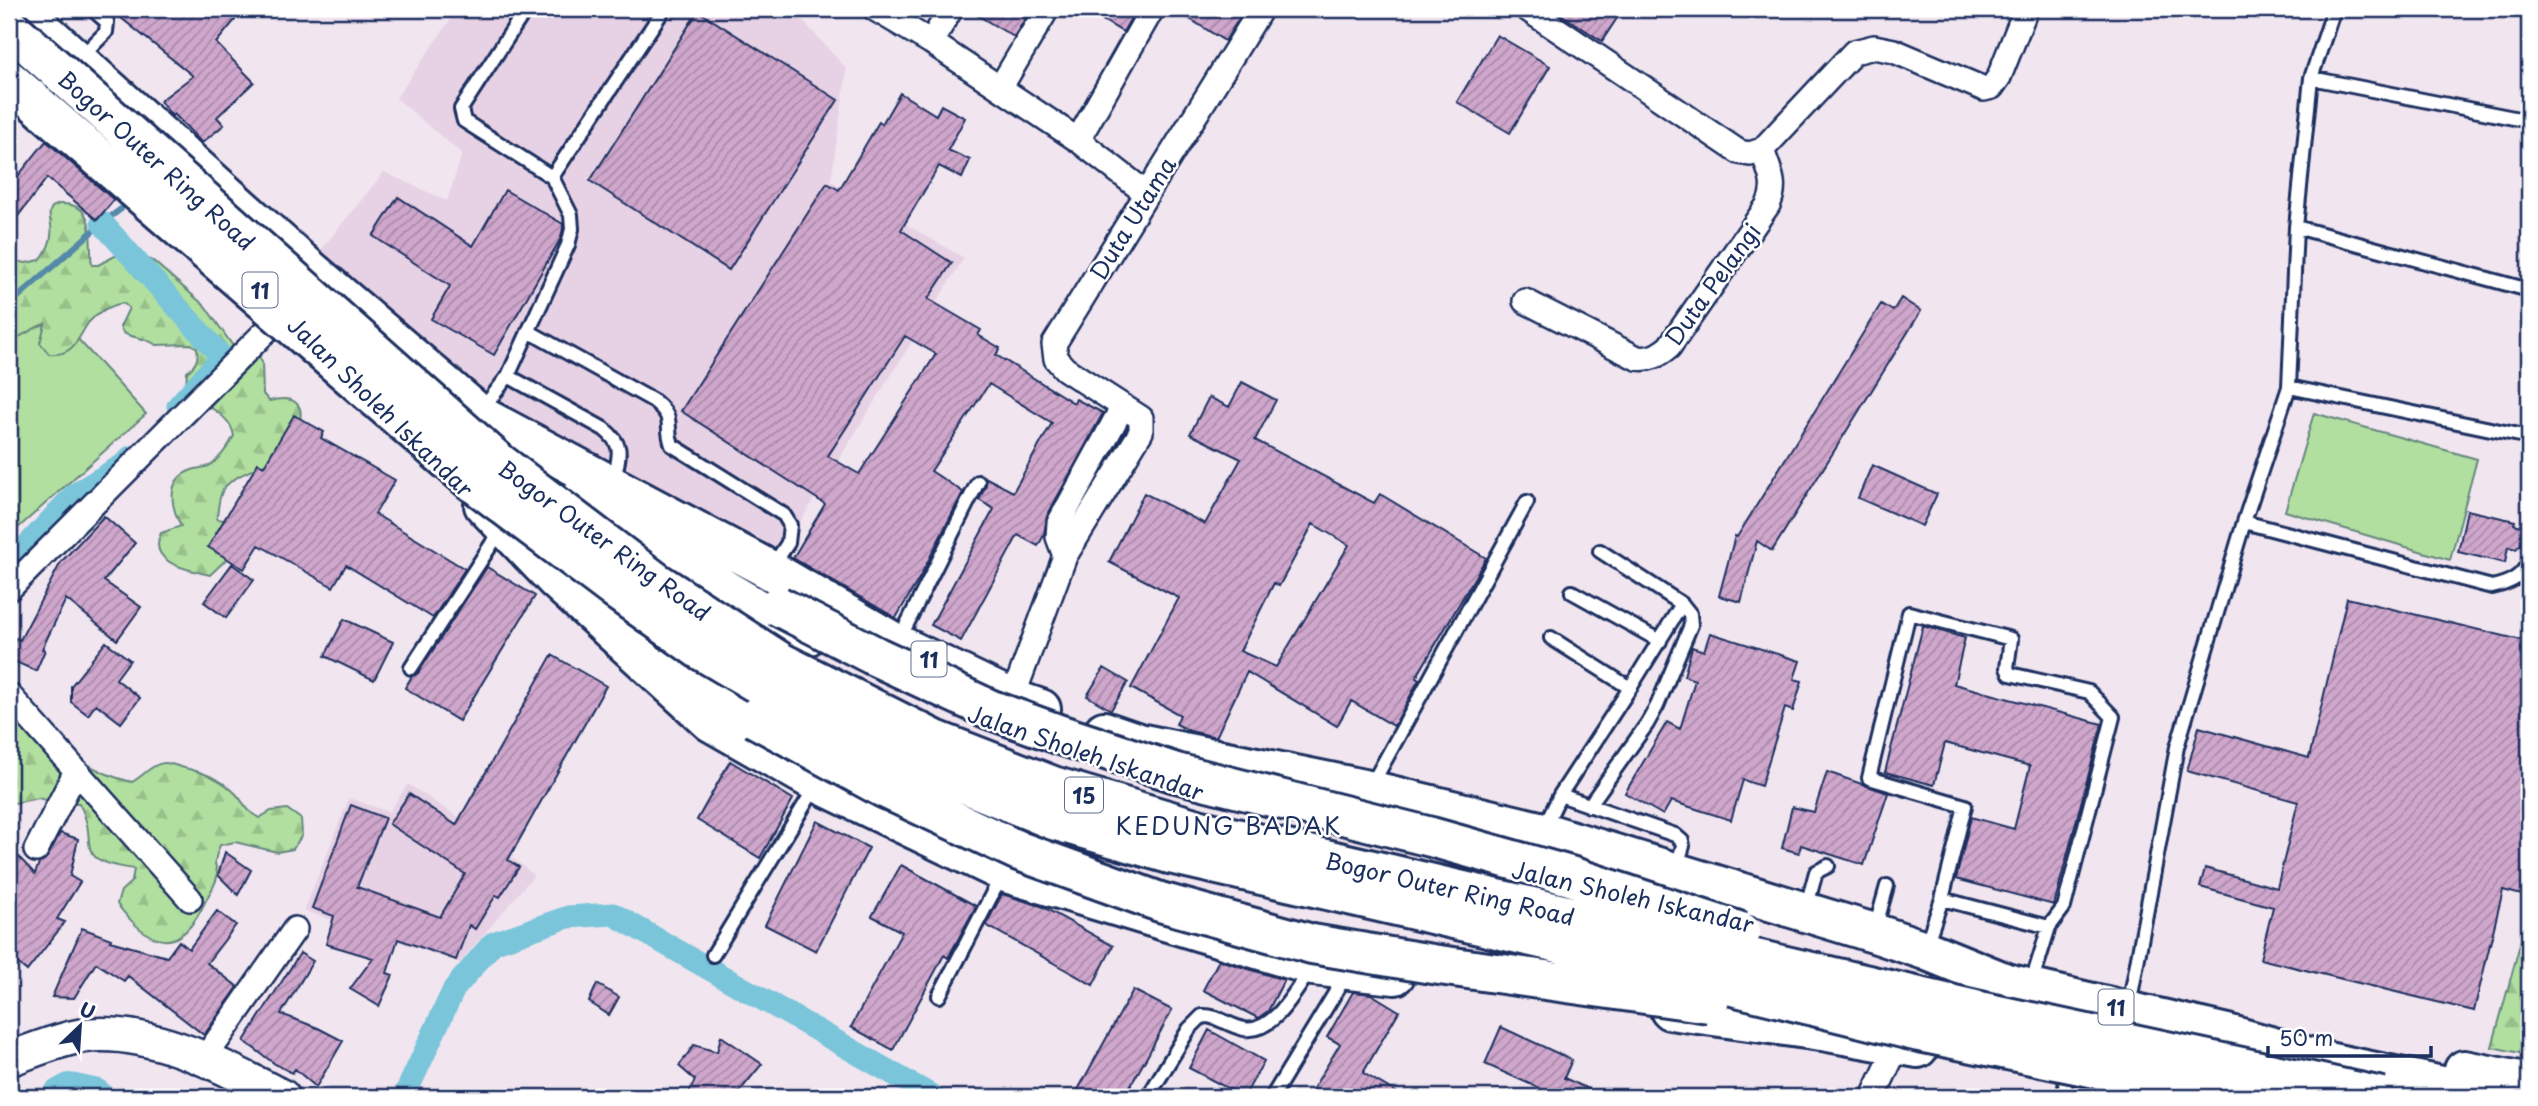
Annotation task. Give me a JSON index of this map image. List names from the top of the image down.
{
  "streets": {
    "highway": [
      "Bogor Outer Ring Road",
      "11",
      "Jalan Sholeh Iskandar",
      "15"
    ],
    "street": ["Duta Utama", "Duta Pelangi"]
  },
  "crossings": [
    ["Bogor Outer Ring Road", "Jalan Sholeh Iskandar"],
    ["Duta Utama", "Jalan Sholeh Iskandar"]
  ],
  "districts": ["KEDUNG BADAK"],
  "scale_bar": "50 m",
  "north": "top right"
}
